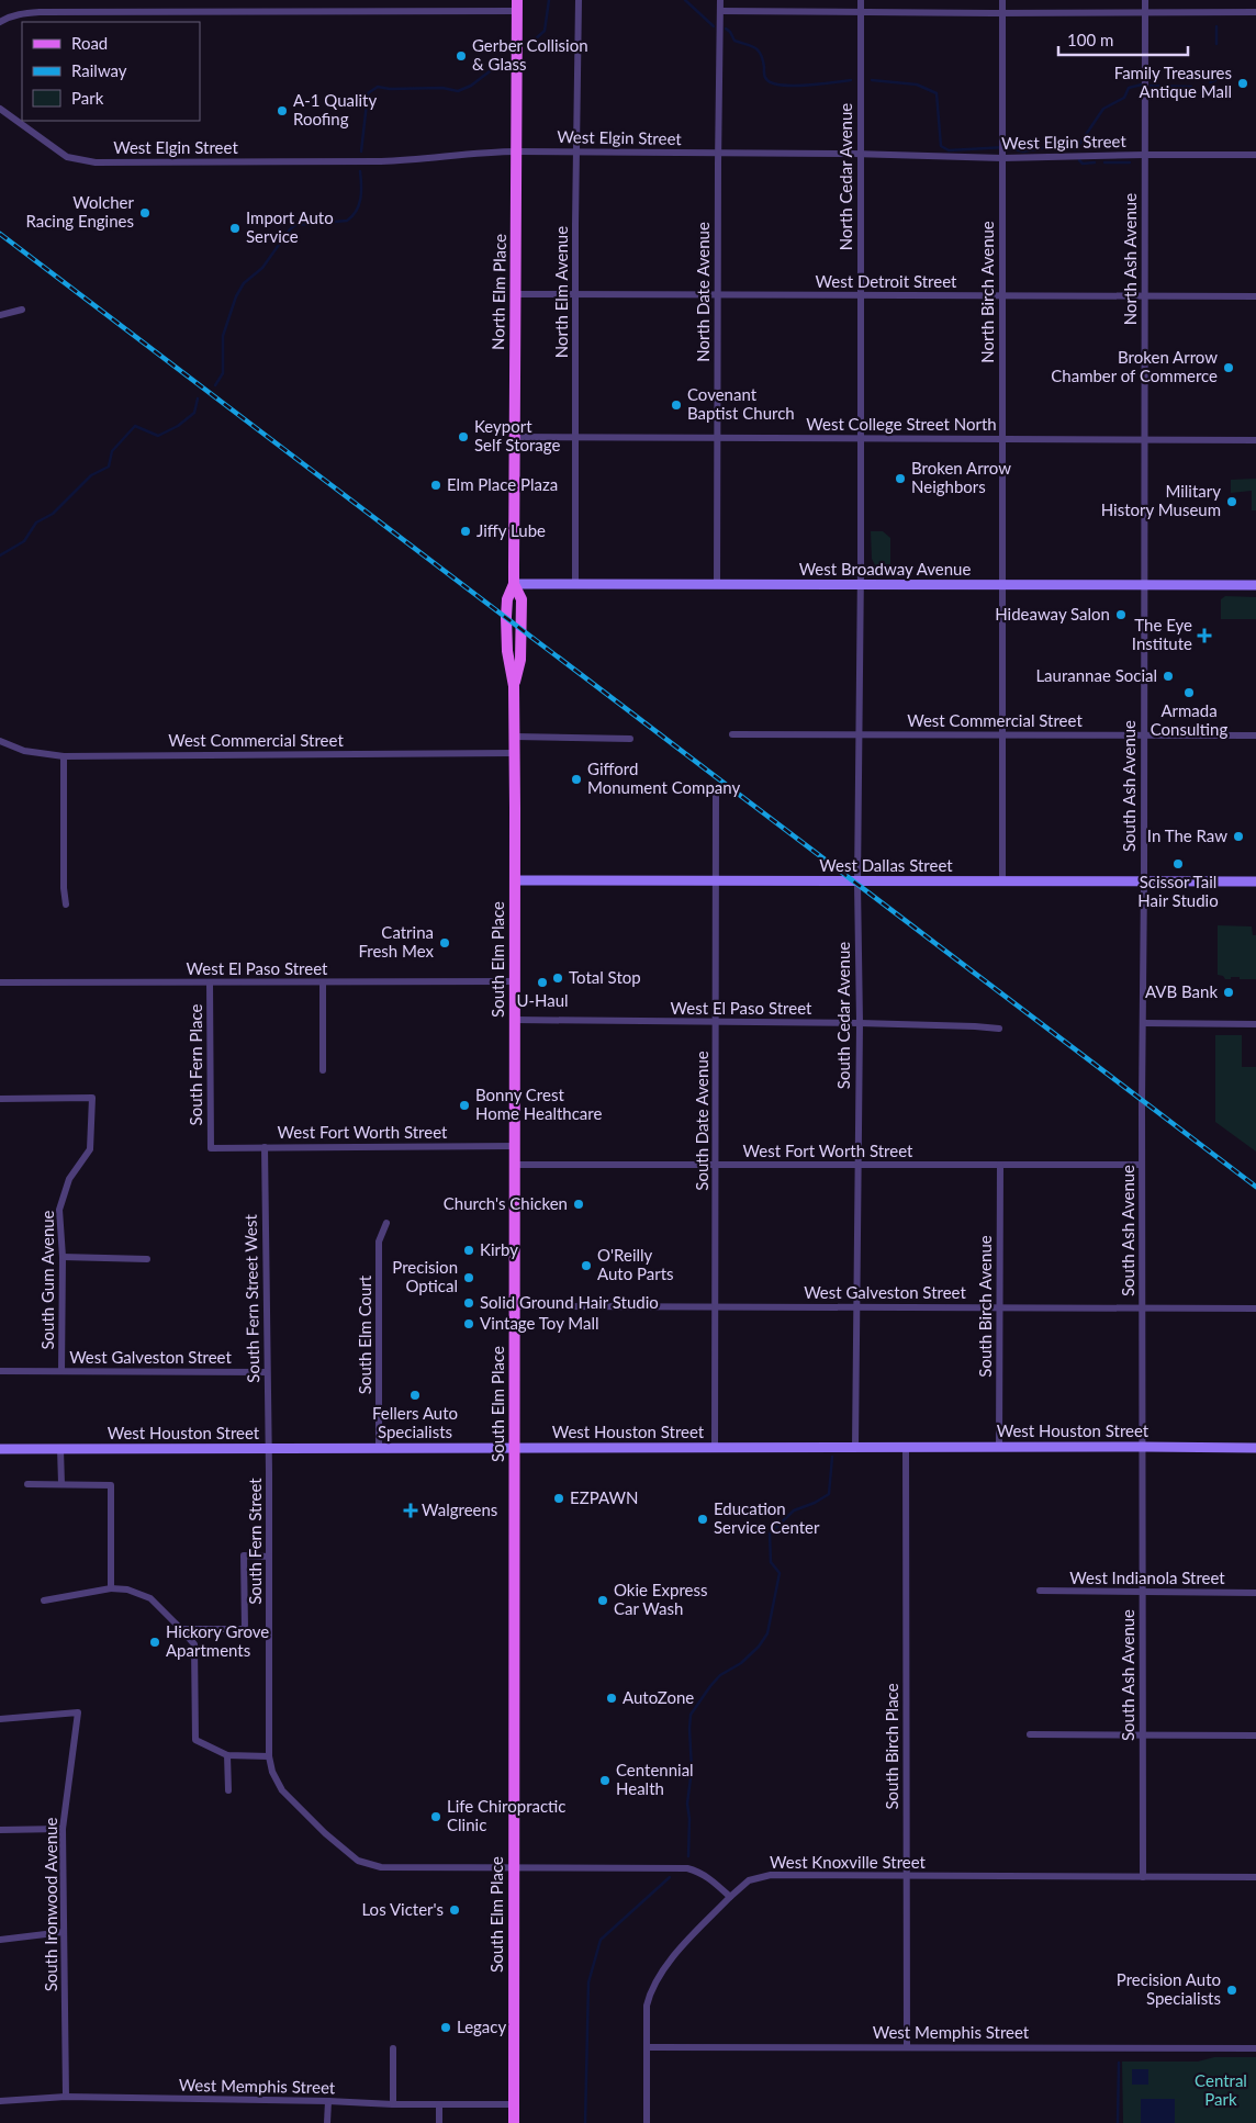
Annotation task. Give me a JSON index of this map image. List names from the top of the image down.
{
  "streets": {
    "main road": ["North Elm Place", "South Elm Place"],
    "street": [
      "West Elgin Street",
      "North Cedar Avenue",
      "North Ash Avenue",
      "West Detroit Street",
      "North Elm Avenue",
      "North Date Avenue",
      "North Birch Avenue",
      "West College Street North",
      "West Broadway Avenue",
      "West Commercial Street",
      "South Ash Avenue",
      "West Dallas Street",
      "West El Paso Street",
      "South Cedar Avenue",
      "South Fern Place",
      "South Date Avenue",
      "West Fort Worth Street",
      "South Gum Avenue",
      "West Galveston Street",
      "South Fern Street West",
      "South Birch Avenue",
      "South Elm Court",
      "West Houston Street",
      "South Fern Street",
      "West Indianola Street",
      "South Birch Place",
      "West Knoxville Street",
      "South Ironwood Avenue",
      "West Memphis Street"
    ]
  },
  "crossings": [
    ["West Elgin Street", "North Cedar Avenue"],
    ["West Elgin Street", "North Ash Avenue"],
    ["West Elgin Street", "North Elm Place"],
    ["West Elgin Street", "North Elm Avenue"],
    ["West Elgin Street", "North Date Avenue"],
    ["West Elgin Street", "North Birch Avenue"],
    ["North Cedar Avenue", "West Detroit Street"],
    ["North Cedar Avenue", "West College Street North"],
    ["North Cedar Avenue", "West Broadway Avenue"],
    ["North Cedar Avenue", "South Cedar Avenue"],
    ["North Ash Avenue", "West Detroit Street"],
    ["North Ash Avenue", "West College Street North"],
    ["North Ash Avenue", "West Broadway Avenue"],
    ["North Ash Avenue", "South Ash Avenue"],
    ["West Detroit Street", "North Elm Place"],
    ["West Detroit Street", "North Elm Avenue"],
    ["West Detroit Street", "North Date Avenue"],
    ["West Detroit Street", "North Birch Avenue"],
    ["North Elm Place", "West College Street North"],
    ["North Elm Place", "West Broadway Avenue"],
    ["North Elm Place", "South Elm Place"],
    ["North Elm Avenue", "West College Street North"],
    ["North Elm Avenue", "West Broadway Avenue"],
    ["North Date Avenue", "West College Street North"],
    ["North Date Avenue", "West Broadway Avenue"],
    ["North Birch Avenue", "West College Street North"],
    ["North Birch Avenue", "West Broadway Avenue"],
    ["West Broadway Avenue", "South Ash Avenue"],
    ["West Broadway Avenue", "South Elm Place"],
    ["West Broadway Avenue", "South Cedar Avenue"],
    ["West Commercial Street", "South Ash Avenue"],
    ["West Commercial Street", "South Elm Place"],
    ["West Commercial Street", "South Cedar Avenue"],
    ["South Ash Avenue", "West Dallas Street"],
    ["South Ash Avenue", "West Fort Worth Street"],
    ["South Ash Avenue", "West Galveston Street"],
    ["South Ash Avenue", "West Houston Street"],
    ["South Ash Avenue", "West Indianola Street"],
    ["South Ash Avenue", "West Knoxville Street"],
    ["West Dallas Street", "South Elm Place"],
    ["West Dallas Street", "South Cedar Avenue"],
    ["West Dallas Street", "South Date Avenue"],
    ["South Elm Place", "West El Paso Street"],
    ["South Elm Place", "West Fort Worth Street"],
    ["South Elm Place", "West Galveston Street"],
    ["South Elm Place", "West Houston Street"],
    ["South Elm Place", "South Fern Street"],
    ["South Elm Place", "West Memphis Street"],
    ["West El Paso Street", "South Cedar Avenue"],
    ["West El Paso Street", "South Fern Place"],
    ["West El Paso Street", "South Date Avenue"],
    ["South Cedar Avenue", "West Fort Worth Street"],
    ["South Cedar Avenue", "West Galveston Street"],
    ["South Cedar Avenue", "West Houston Street"],
    ["South Fern Place", "West Fort Worth Street"],
    ["South Date Avenue", "West Fort Worth Street"],
    ["South Date Avenue", "West Galveston Street"],
    ["South Date Avenue", "West Houston Street"],
    ["West Fort Worth Street", "South Fern Street West"],
    ["West Fort Worth Street", "South Birch Avenue"],
    ["South Gum Avenue", "West Galveston Street"],
    ["West Galveston Street", "South Fern Street West"],
    ["West Galveston Street", "South Birch Avenue"],
    ["South Fern Street West", "West Houston Street"],
    ["South Fern Street West", "South Fern Street"],
    ["South Birch Avenue", "West Houston Street"],
    ["South Elm Court", "West Houston Street"],
    ["West Houston Street", "South Fern Street"],
    ["West Houston Street", "South Birch Place"],
    ["South Birch Place", "West Knoxville Street"],
    ["South Birch Place", "West Memphis Street"],
    ["South Ironwood Avenue", "West Memphis Street"]
  ],
  "parks": ["Central Park"],
  "places": {
    "other": [
      "Gerber Collision & Glass",
      "Family Treasures Antique Mall",
      "A-1 Quality Roofing",
      "Wolcher Racing Engines",
      "Import Auto Service",
      "Broken Arrow Chamber of Commerce",
      "Covenant Baptist Church",
      "Keyport Self Storage",
      "Broken Arrow Neighbors",
      "Elm Place Plaza",
      "Military History Museum",
      "Jiffy Lube",
      "Hideaway Salon",
      "Laurannae Social",
      "Armada Consulting",
      "Gifford Monument Company",
      "In The Raw",
      "Scissor Tail Hair Studio",
      "Catrina Fresh Mex",
      "Total Stop",
      "U-Haul",
      "AVB Bank",
      "Bonny Crest Home Healthcare",
      "Church's Chicken",
      "Kirby",
      "O'Reilly Auto Parts",
      "Precision Optical",
      "Solid Ground Hair Studio",
      "Vintage Toy Mall",
      "Fellers Auto Specialists",
      "EZPAWN",
      "Education Service Center",
      "Okie Express Car Wash",
      "Hickory Grove Apartments",
      "AutoZone",
      "Centennial Health",
      "Life Chiropractic Clinic",
      "Los Victer's",
      "Precision Auto Specialists",
      "Legacy"
    ],
    "health": ["The Eye Institute", "Walgreens"]
  },
  "legend": ["Road", "Railway", "Park"],
  "scale_bar": "100 m"
}
